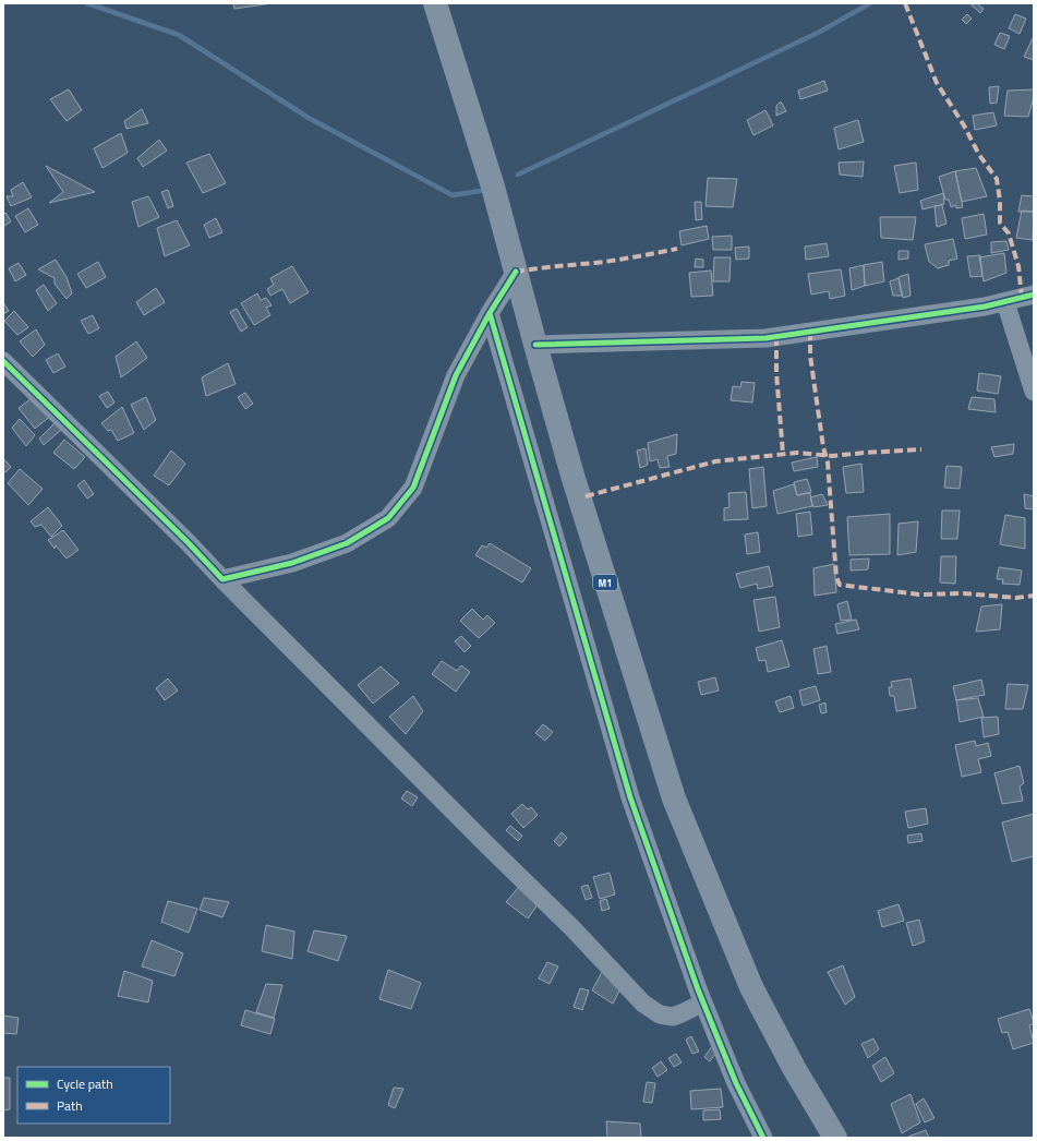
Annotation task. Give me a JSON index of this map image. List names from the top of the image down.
{
  "streets": {
    "highway": ["M1"]
  },
  "legend": ["Cycle path", "Path"]
}
